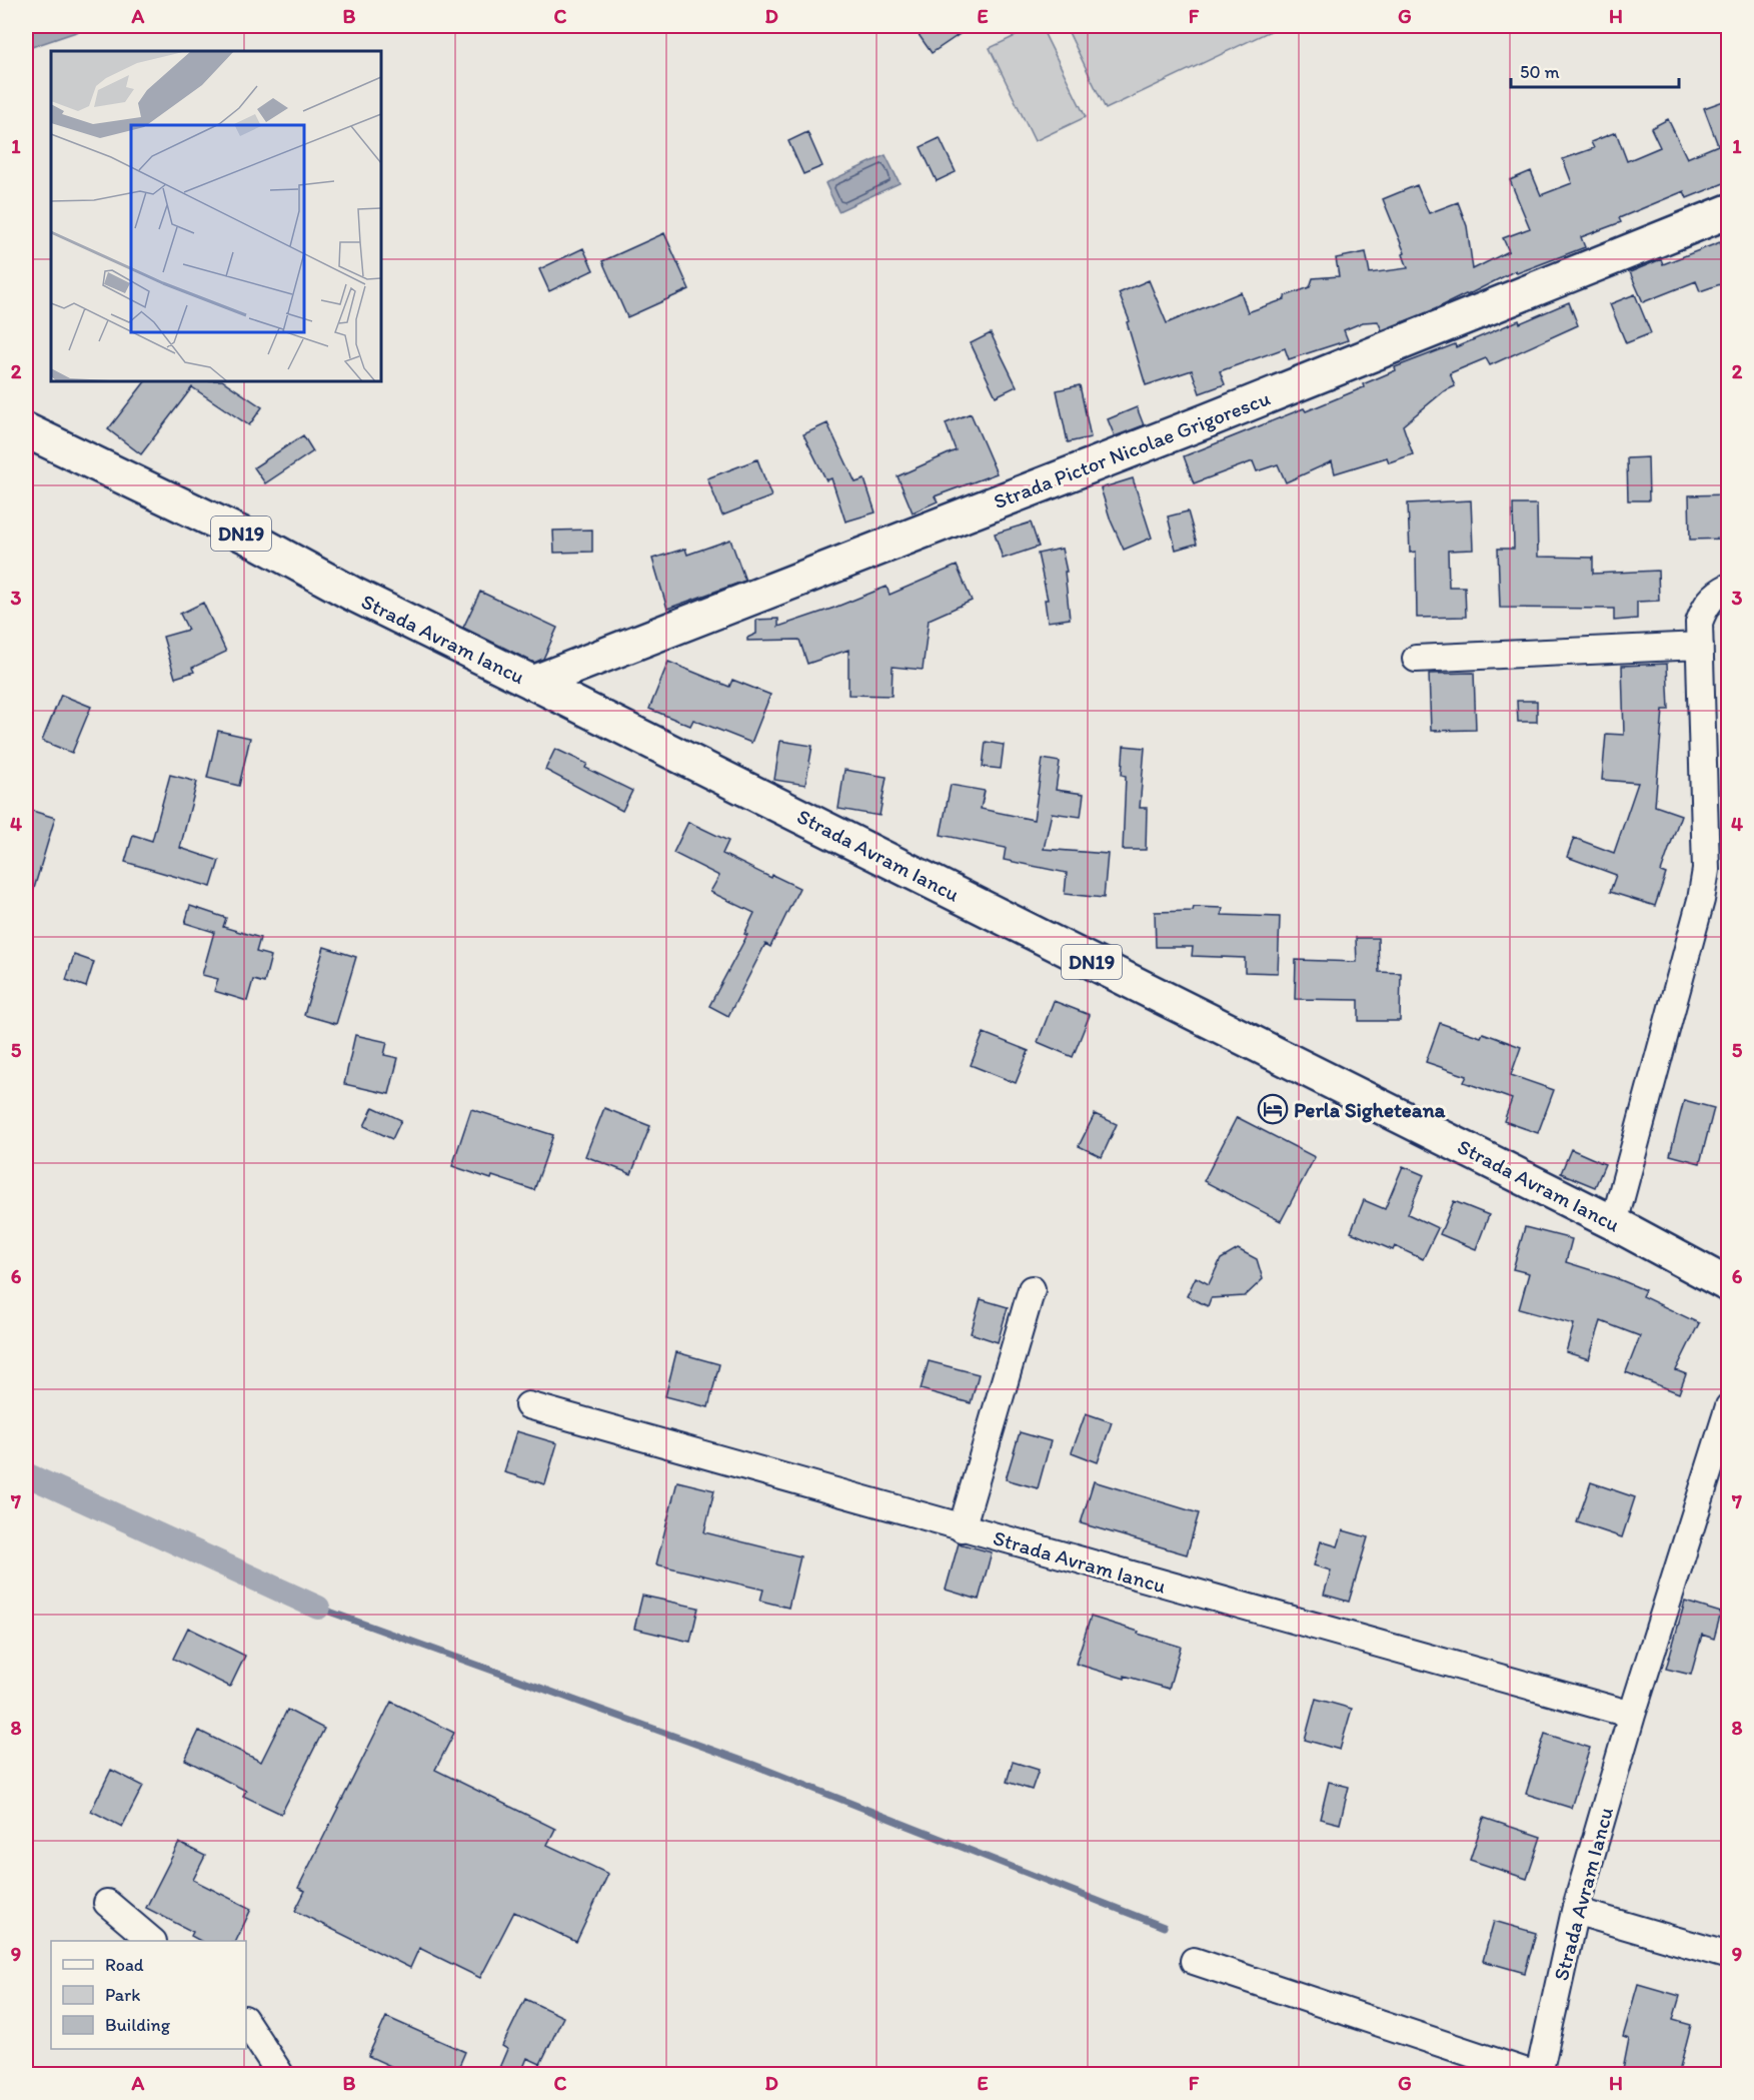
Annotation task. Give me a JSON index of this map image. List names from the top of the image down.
{
  "streets": {
    "main road": ["Strada Pictor Nicolae Grigorescu", "DN19", "Strada Avram Iancu"]
  },
  "crossings": [
    ["Strada Pictor Nicolae Grigorescu", "Strada Avram Iancu"]
  ],
  "places": {
    "hotel": ["Perla Sigheteana"]
  },
  "legend": ["Road", "Park", "Building"],
  "scale_bar": "50 m",
  "grid": {
    "columns": [
      "A",
      "B",
      "C",
      "D",
      "E",
      "F",
      "G",
      "H"
    ],
    "rows": [
      "1",
      "2",
      "3",
      "4",
      "5",
      "6",
      "7",
      "8",
      "9"
    ]
  }
}
